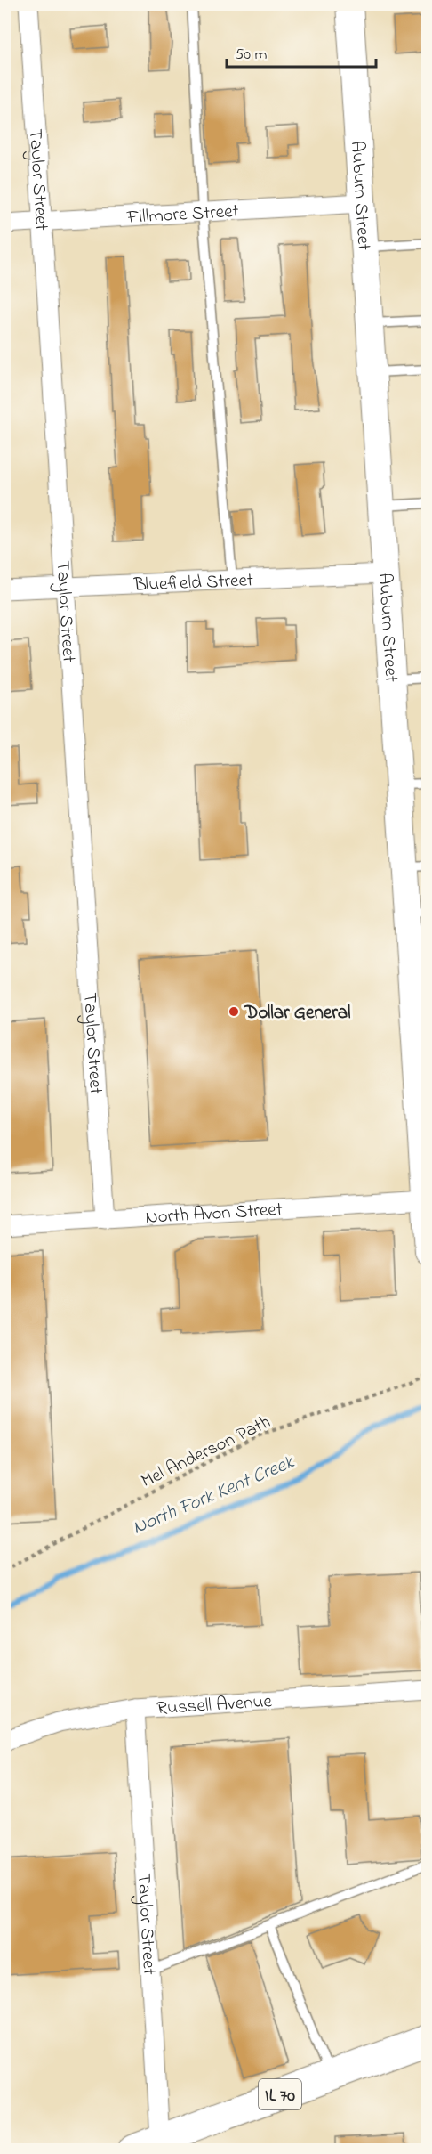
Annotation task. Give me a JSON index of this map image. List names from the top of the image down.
{
  "streets": {
    "main road": ["Auburn Street", "IL 70"],
    "street": [
      "Taylor Street",
      "Fillmore Street",
      "Bluefield Street",
      "North Avon Street",
      "Russell Avenue"
    ],
    "path": ["Mel Anderson Path"]
  },
  "crossings": [
    ["Taylor Street", "Fillmore Street"],
    ["Taylor Street", "Bluefield Street"],
    ["Taylor Street", "North Avon Street"],
    ["Taylor Street", "Russell Avenue"],
    ["Taylor Street", "IL 70"],
    ["Auburn Street", "Fillmore Street"],
    ["Auburn Street", "Bluefield Street"],
    ["Auburn Street", "North Avon Street"]
  ],
  "water": ["North Fork Kent Creek"],
  "places": ["Dollar General"],
  "scale_bar": "50 m"
}
